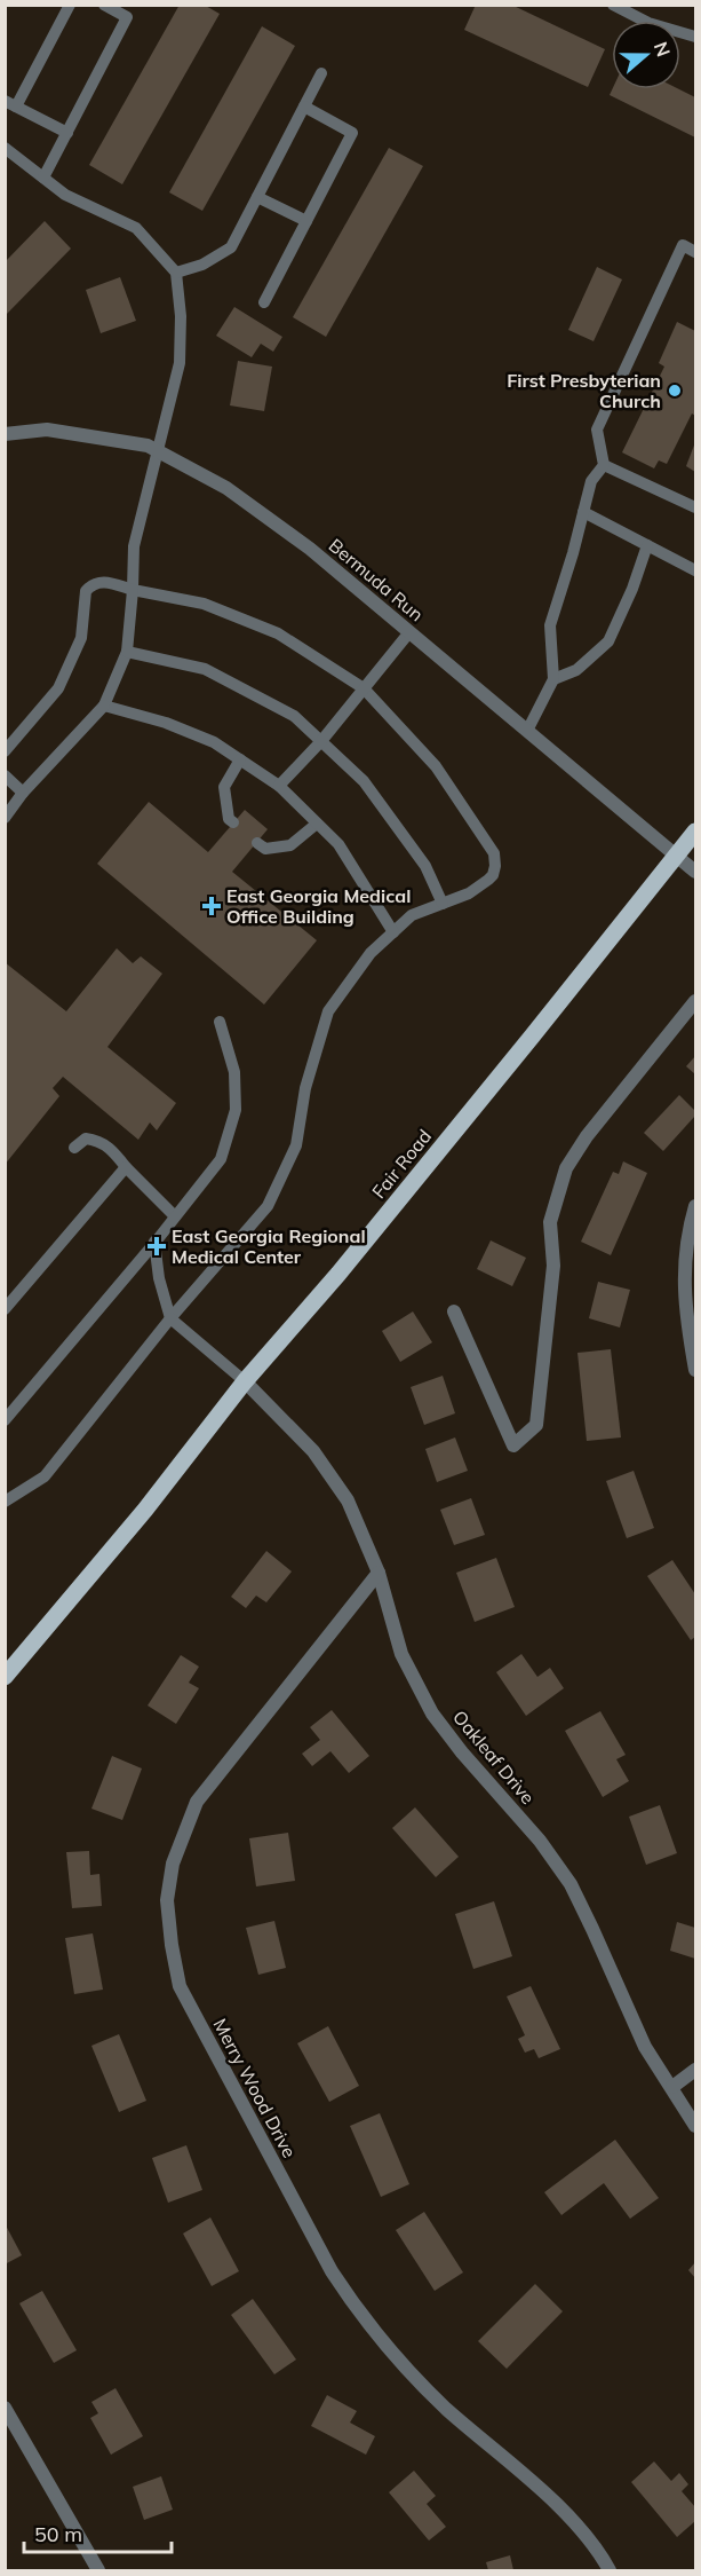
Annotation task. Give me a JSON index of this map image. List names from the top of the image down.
{
  "streets": {
    "main road": ["Fair Road"],
    "street": ["Bermuda Run", "Oakleaf Drive", "Merry Wood Drive"]
  },
  "crossings": [
    ["Bermuda Run", "Fair Road"],
    ["Fair Road", "Oakleaf Drive"],
    ["Oakleaf Drive", "Merry Wood Drive"]
  ],
  "places": {
    "other": ["First Presbyterian Church"],
    "health": ["East Georgia Medical Office Building", "East Georgia Regional Medical Center"]
  },
  "scale_bar": "50 m",
  "north": "right"
}
